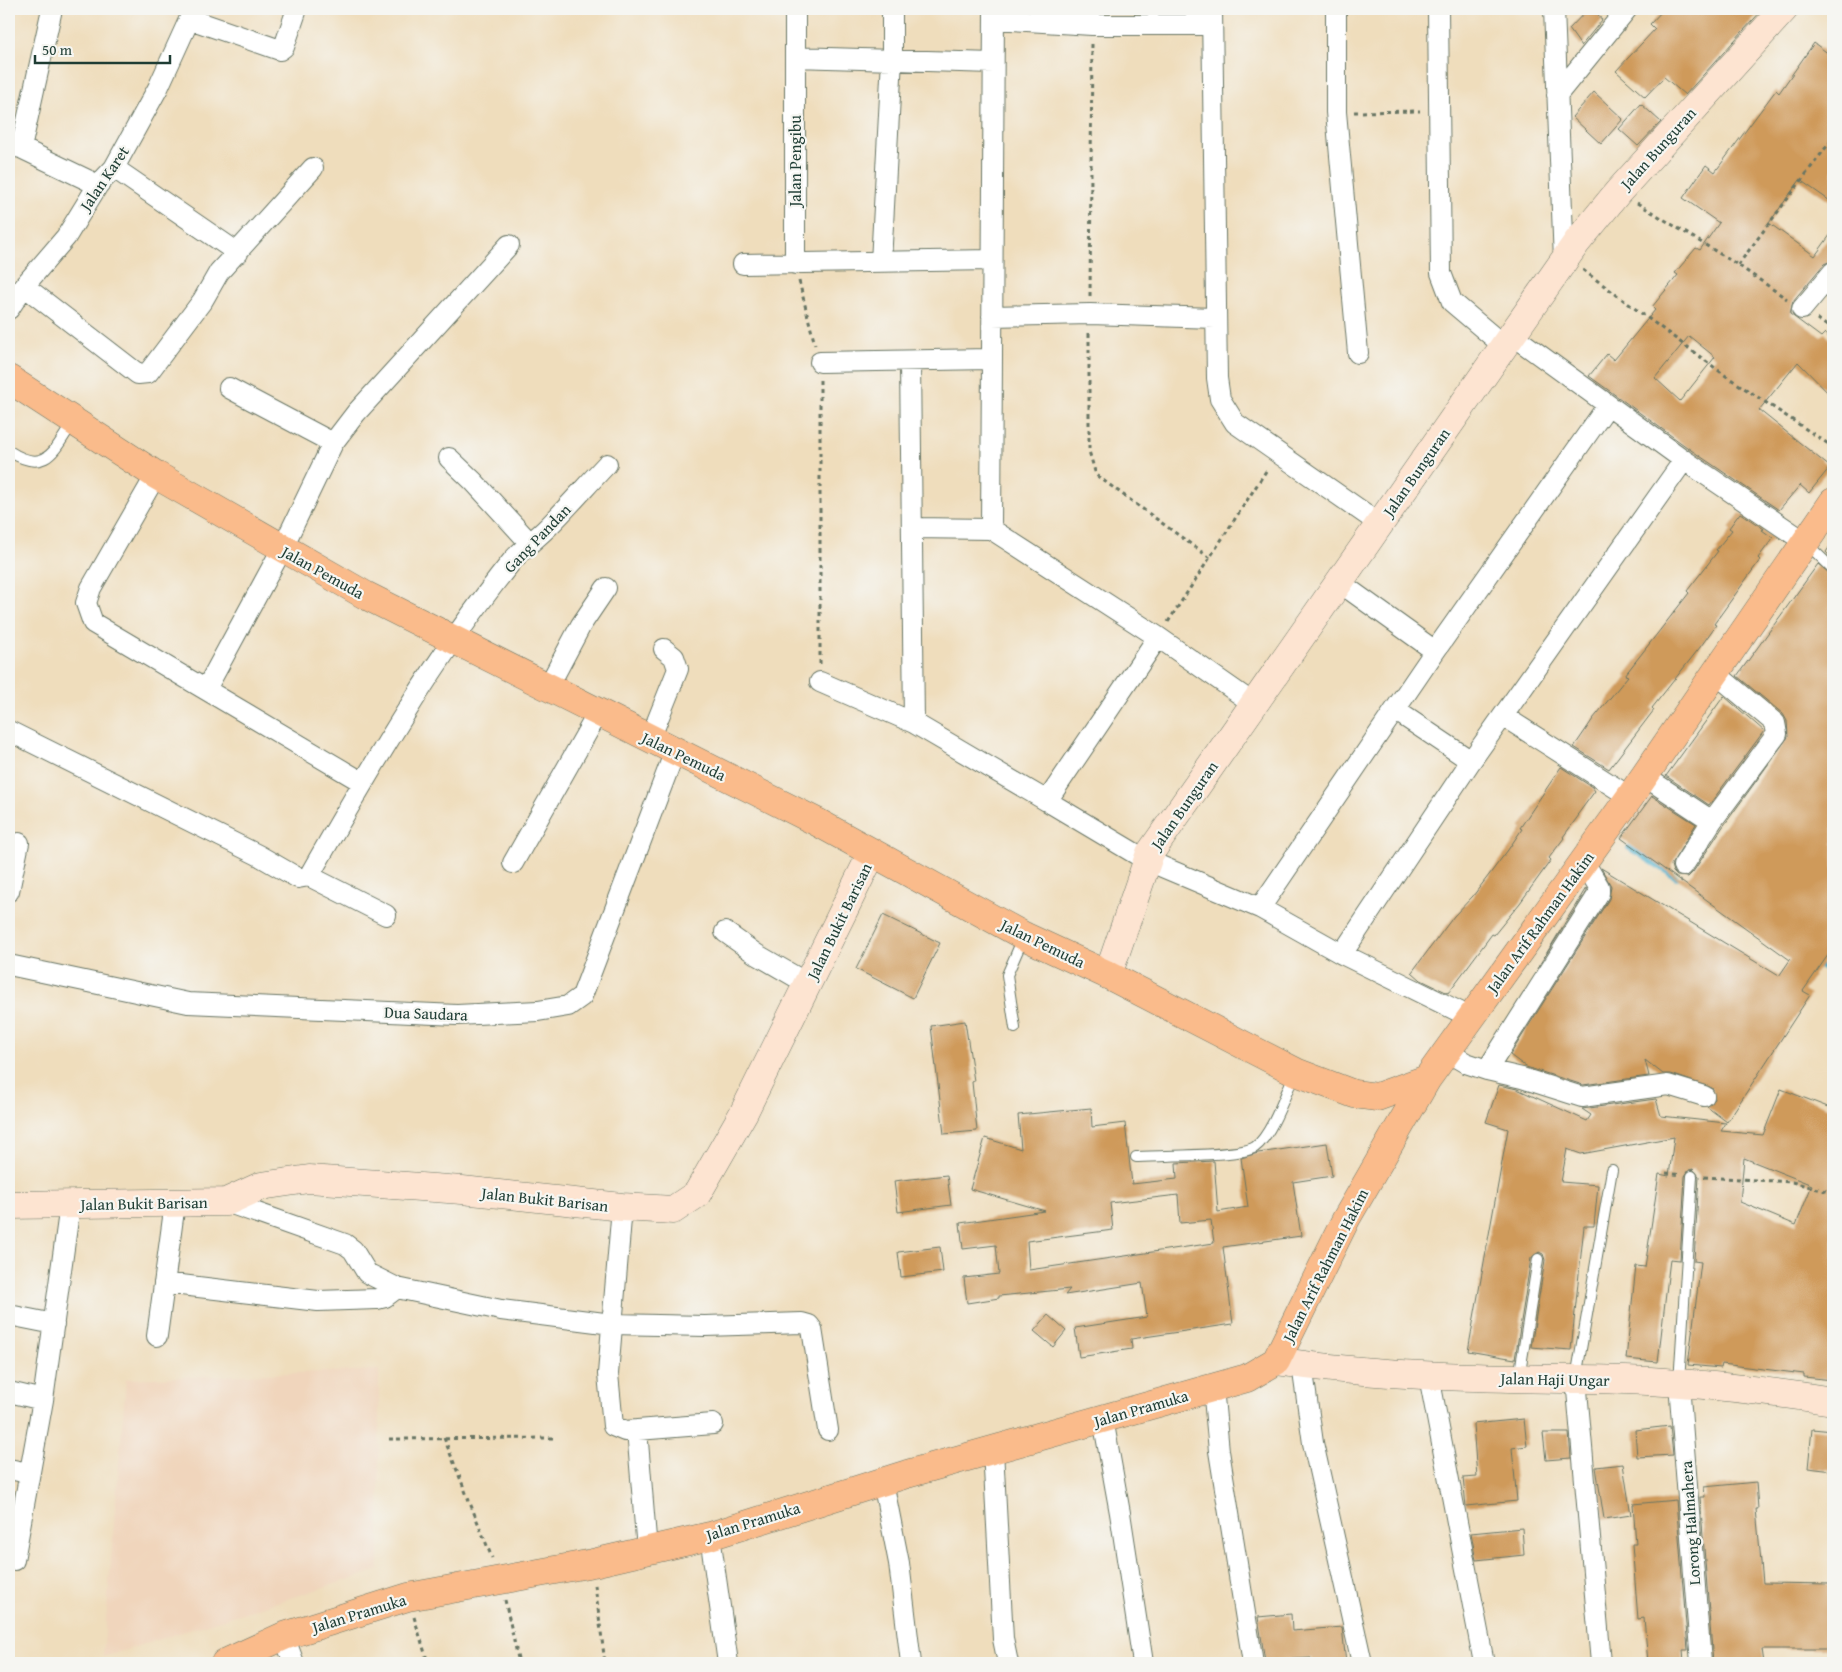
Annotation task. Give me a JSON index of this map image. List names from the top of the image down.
{
  "streets": {
    "main road": ["Jalan Pemuda", "Jalan Arif Rahman Hakim", "Jalan Pramuka"],
    "street": [
      "Jalan Bunguran",
      "Jalan Pengibu",
      "Jalan Karet",
      "Gang Pandan",
      "Jalan Bukit Barisan",
      "Dua Saudara",
      "Jalan Haji Ungar",
      "Lorong Halmahera"
    ]
  },
  "crossings": [
    ["Jalan Bunguran", "Jalan Pemuda"],
    ["Gang Pandan", "Jalan Pemuda"],
    ["Jalan Pemuda", "Jalan Bukit Barisan"],
    ["Jalan Pemuda", "Jalan Arif Rahman Hakim"],
    ["Jalan Pemuda", "Dua Saudara"],
    ["Jalan Arif Rahman Hakim", "Jalan Haji Ungar"],
    ["Jalan Arif Rahman Hakim", "Jalan Pramuka"],
    ["Jalan Haji Ungar", "Jalan Pramuka"],
    ["Jalan Haji Ungar", "Lorong Halmahera"]
  ],
  "scale_bar": "50 m"
}
